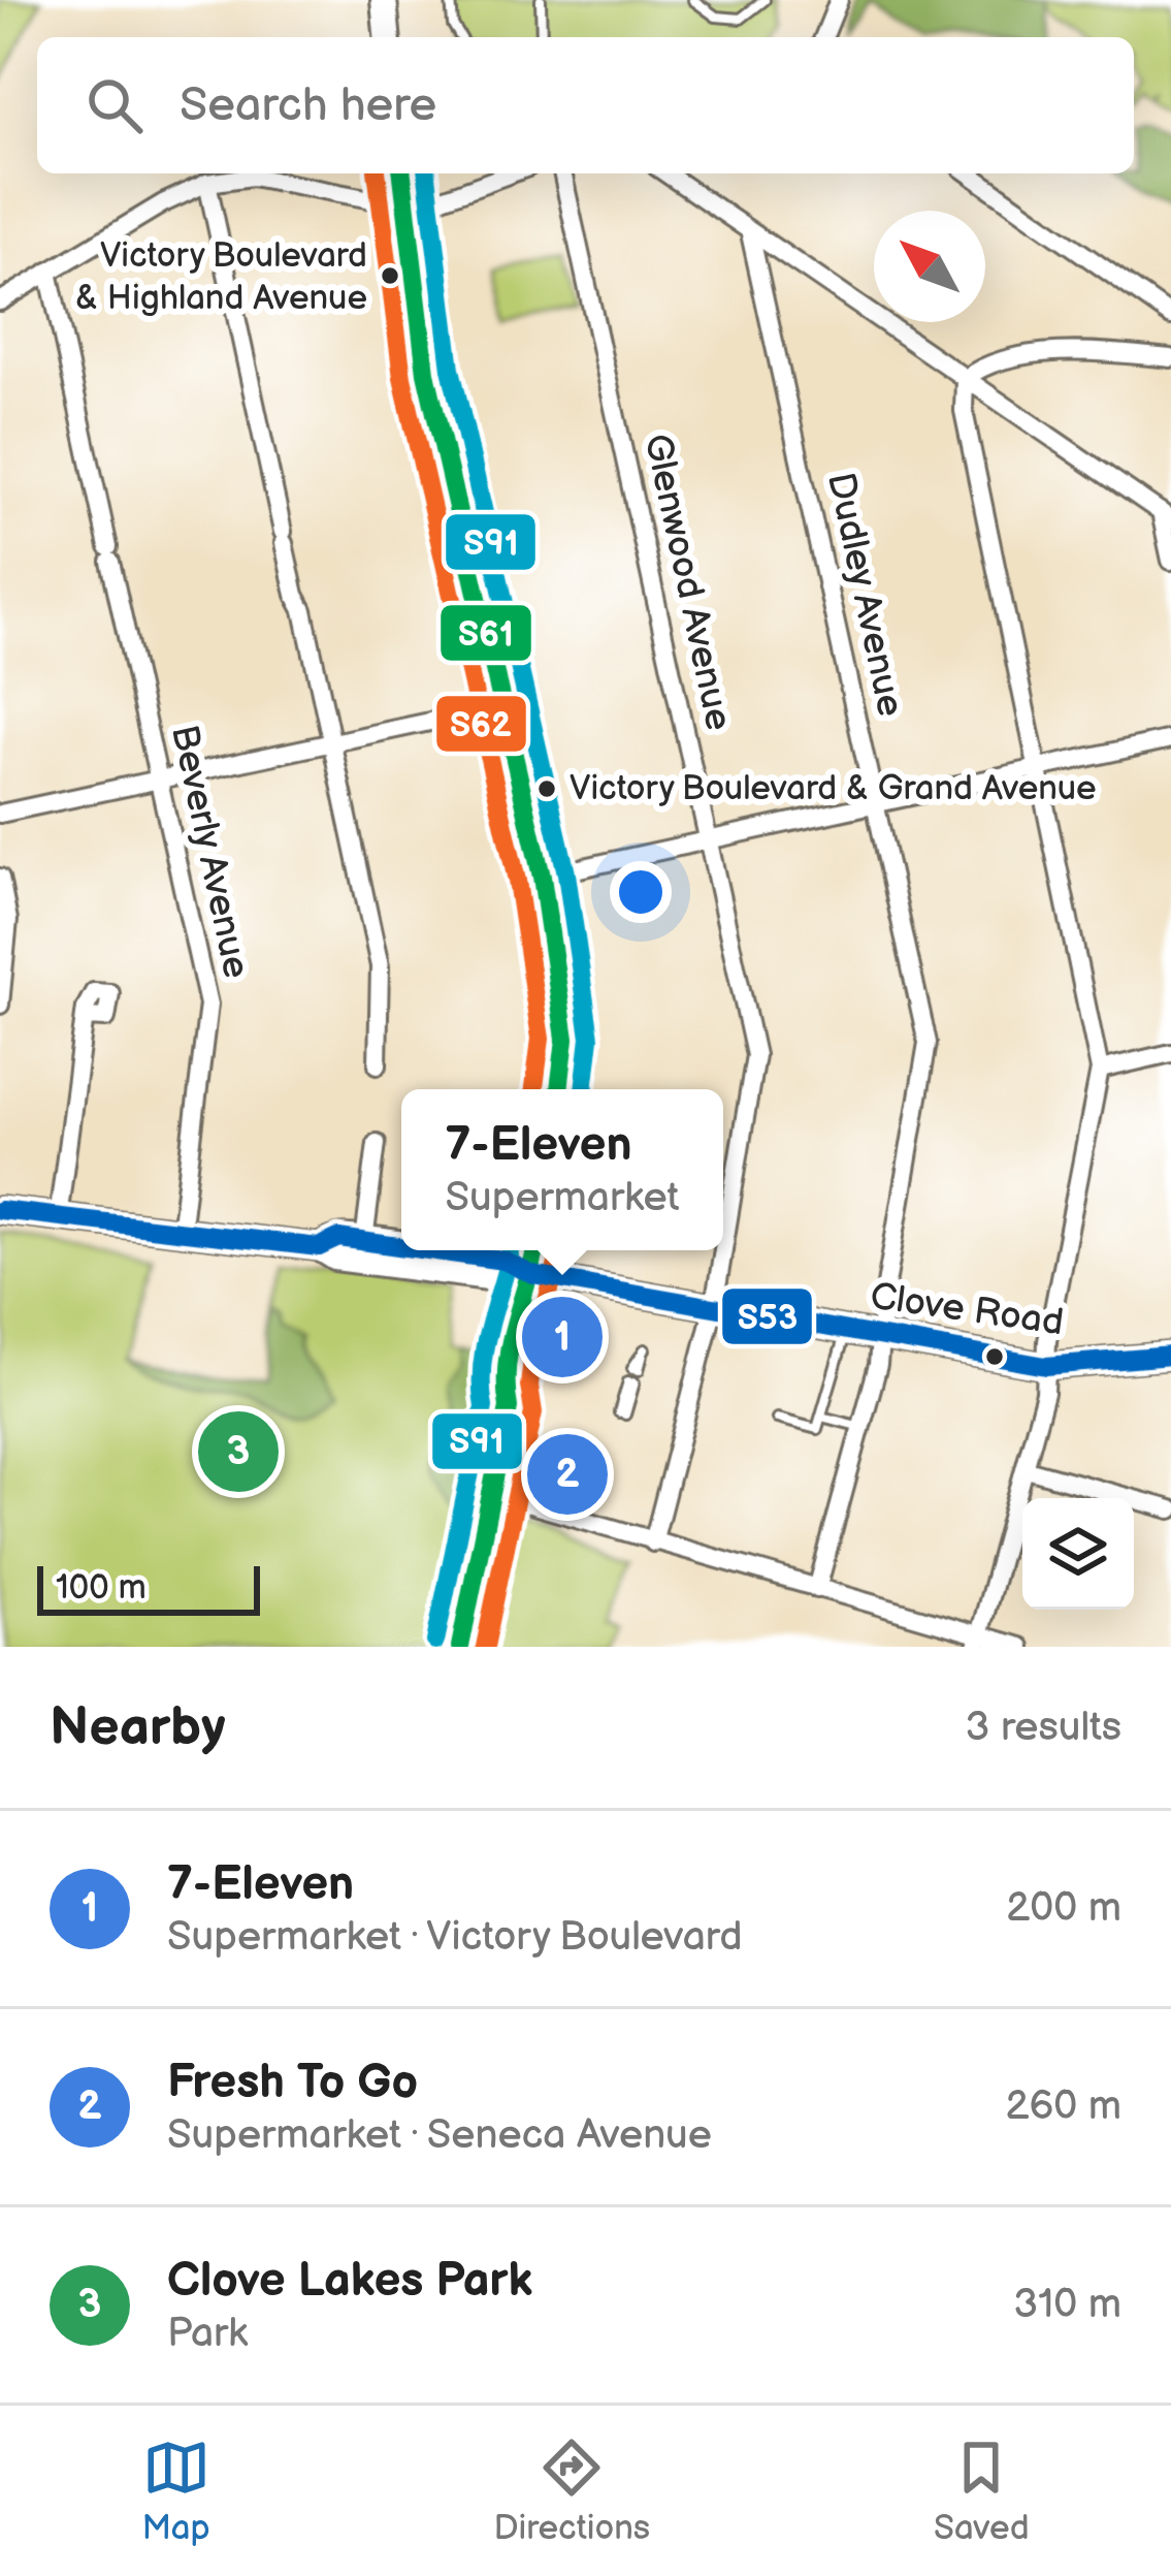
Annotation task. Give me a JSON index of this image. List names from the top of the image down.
{
  "streets": {
    "main road": ["Clove Road"],
    "street": ["Glenwood Avenue", "Dudley Avenue", "Beverly Avenue"]
  },
  "crossings": [
    ["Glenwood Avenue", "Clove Road"],
    ["Dudley Avenue", "Clove Road"],
    ["Beverly Avenue", "Clove Road"]
  ],
  "places": ["Victory Boulevard & Highland Avenue", "Victory Boulevard & Grand Avenue"],
  "lines": [
    "transit line S61",
    "transit line S62",
    "transit line S91",
    "transit line S53"
  ],
  "scale_bar": "100 m",
  "north": "top left",
  "page": {
    "search": "Search here",
    "popup": ["7-Eleven", "Supermarket"],
    "pins": ["1", "3", "2"],
    "scale": "100 m",
    "heading": ["Nearby", "3 results"],
    "list": [
      {
        "mark": "1",
        "name": "7-Eleven",
        "note": "Supermarket · Victory Boulevard",
        "value": "200 m"
      },
      {
        "mark": "2",
        "name": "Fresh To Go",
        "note": "Supermarket · Seneca Avenue",
        "value": "260 m"
      },
      {
        "mark": "3",
        "name": "Clove Lakes Park",
        "note": "Park",
        "value": "310 m"
      }
    ],
    "nav": ["Map", "Directions", "Saved"]
  }
}
